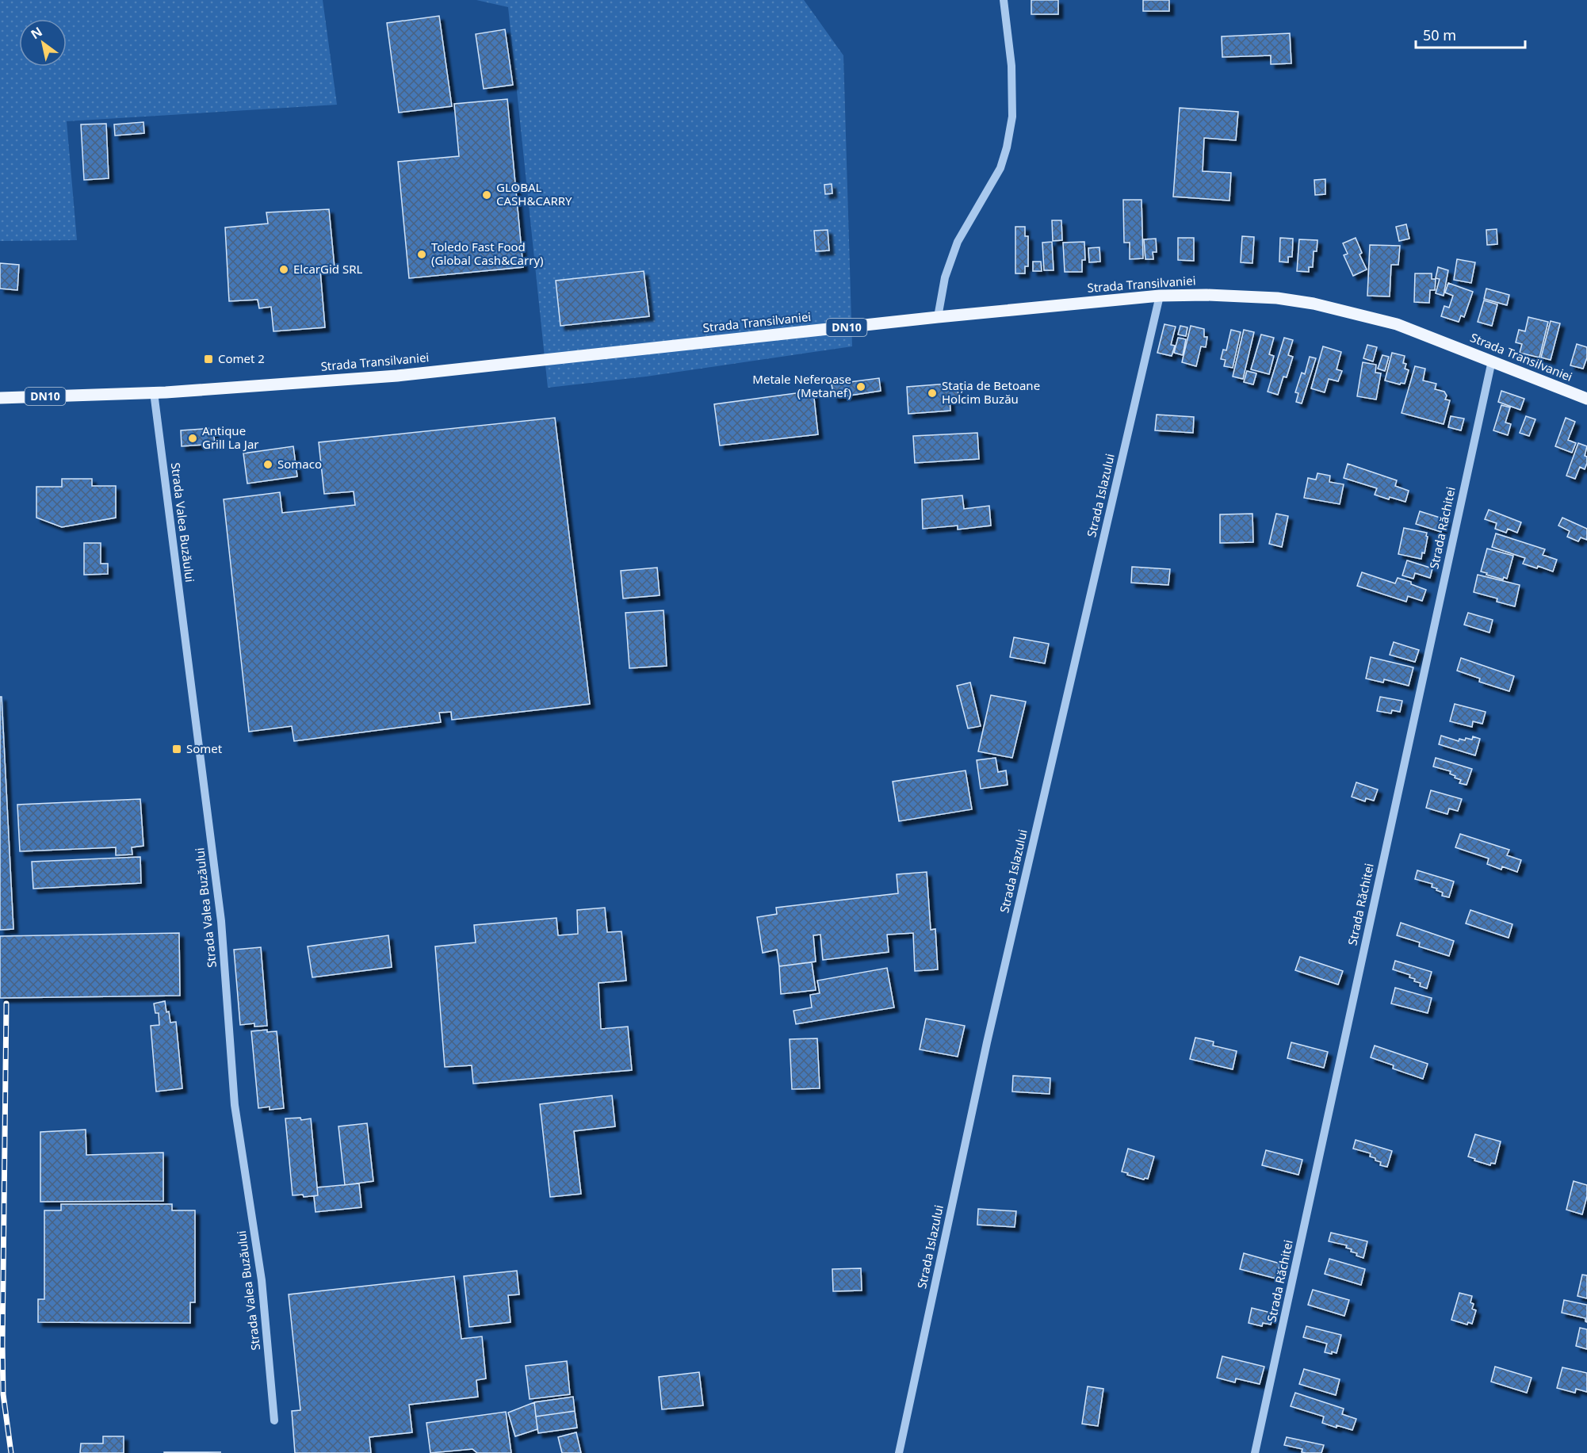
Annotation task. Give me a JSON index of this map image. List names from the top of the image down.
{
  "streets": {
    "main road": ["Strada Transilvaniei", "DN10"],
    "street": ["Strada Islazului", "Strada Valea Buzăului", "Strada Răchitei"]
  },
  "crossings": [
    ["Strada Transilvaniei", "Strada Islazului"],
    ["Strada Transilvaniei", "Strada Valea Buzăului"],
    ["Strada Transilvaniei", "Strada Răchitei"]
  ],
  "places": {
    "other": [
      "GLOBAL CASH&CARRY",
      "Toledo Fast Food (Global Cash&Carry)",
      "ElcarGid SRL",
      "Metale Neferoase (Metanef)",
      "Stația de Betoane Holcim Buzău",
      "Antique Grill La Jar",
      "Somaco"
    ],
    "transit": ["Comet 2", "Somet"]
  },
  "scale_bar": "50 m",
  "north": "top left"
}
